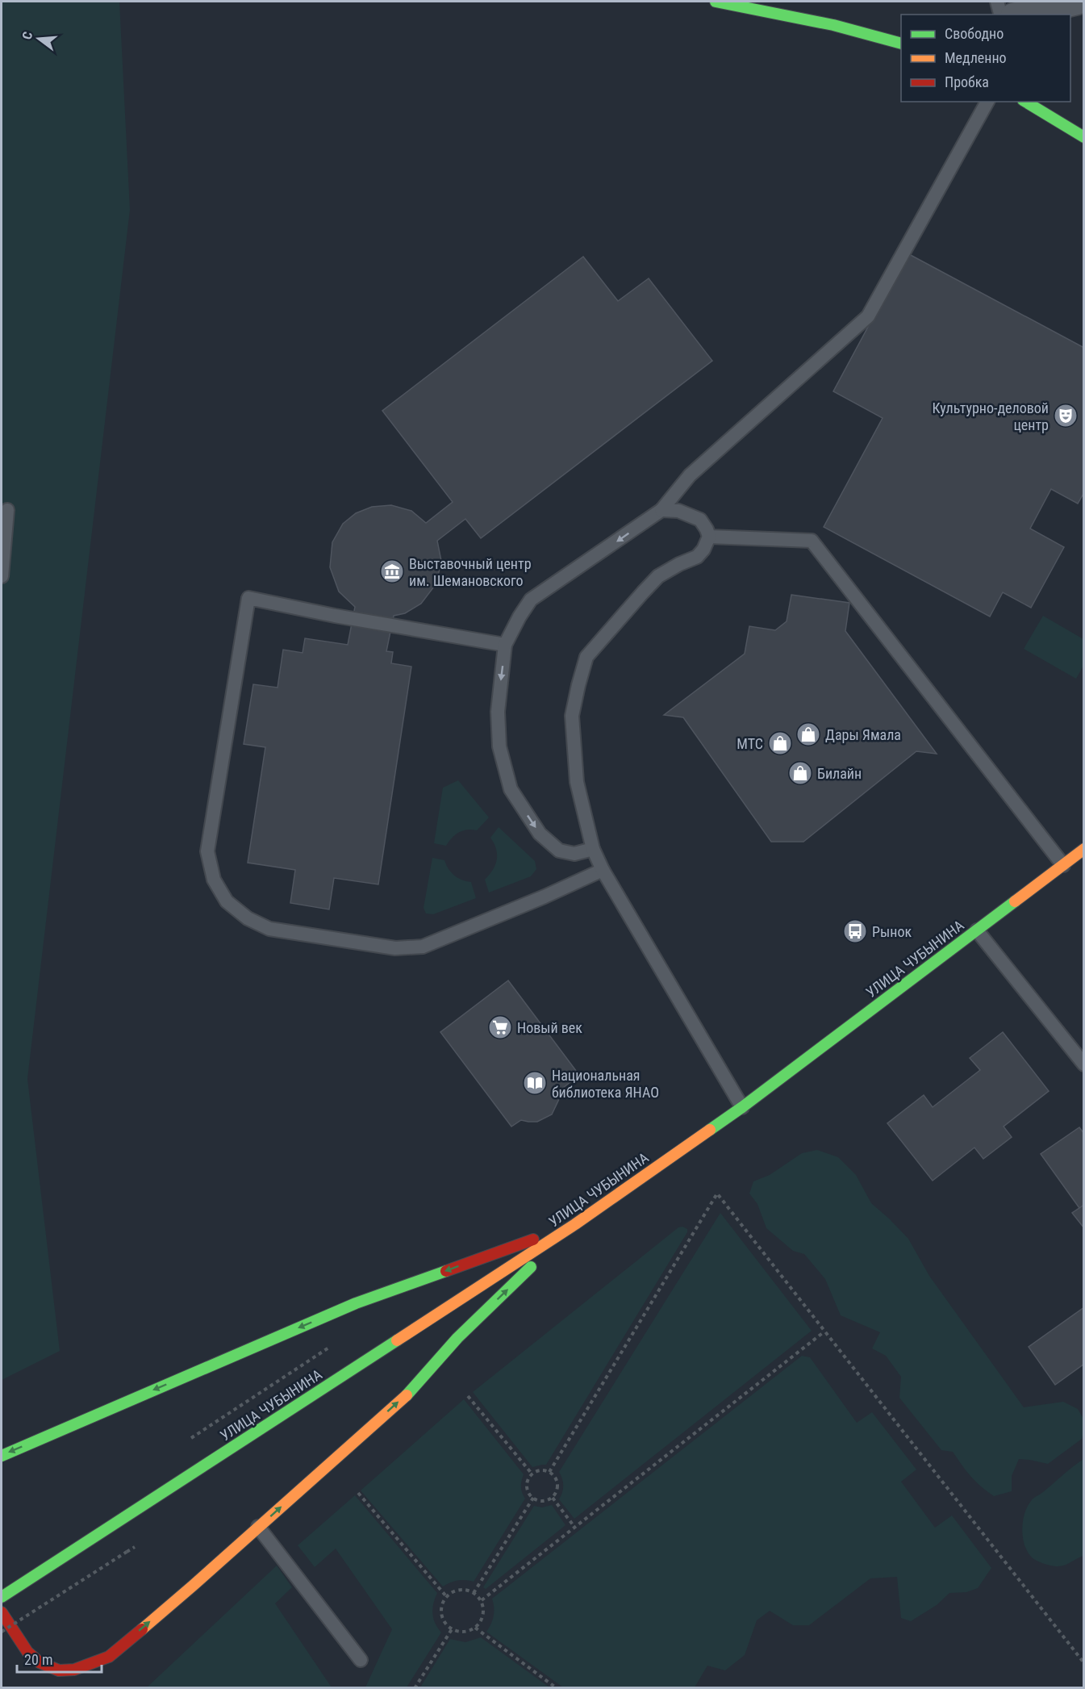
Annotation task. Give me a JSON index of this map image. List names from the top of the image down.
{
  "streets": {
    "street": ["УЛИЦА ЧУБЫНИНА"]
  },
  "places": {
    "theatre": ["Культурно-деловой центр"],
    "museum": ["Выставочный центр им. Шемановского"],
    "shop": ["Дары Ямала", "МТС", "Билайн"],
    "bus stop": ["Рынок"],
    "supermarket": ["Новый век"],
    "library": ["Национальная библиотека ЯНАО"]
  },
  "legend": ["Свободно", "Медленно", "Пробка"],
  "scale_bar": "20 m",
  "north": "left"
}
